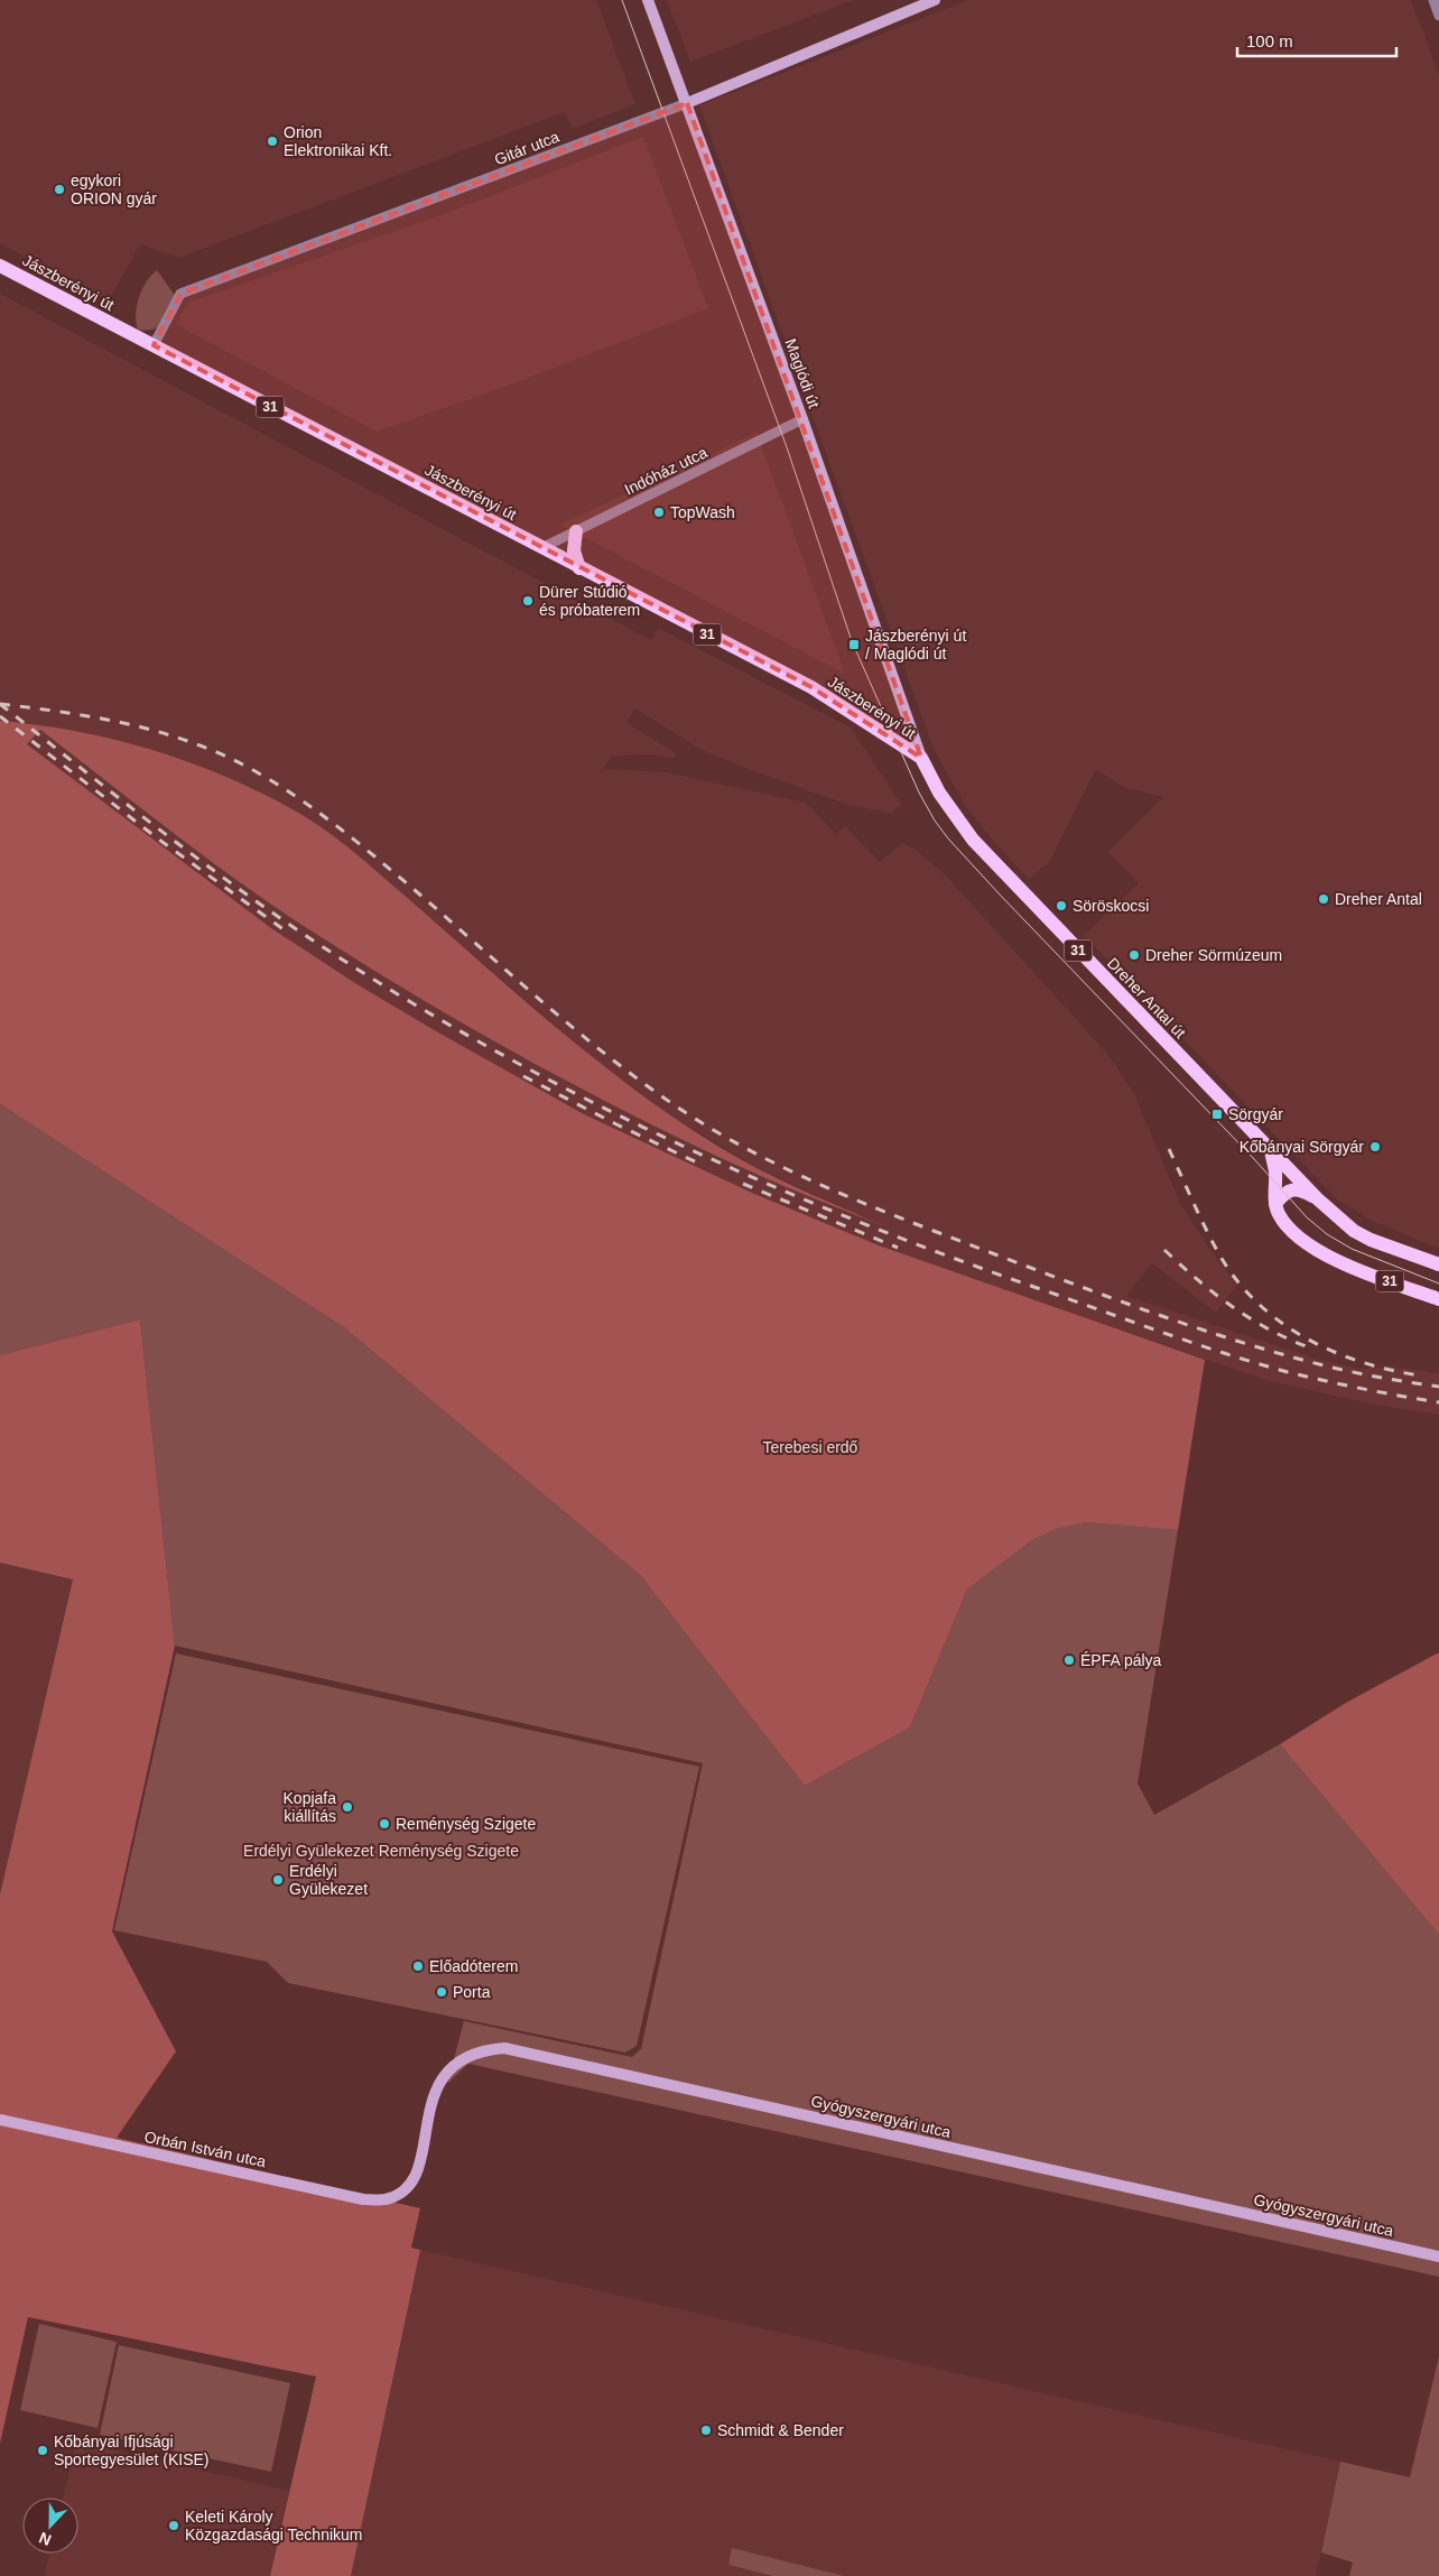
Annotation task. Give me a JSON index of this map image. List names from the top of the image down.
{
  "streets": {
    "main road": ["Jászberényi út", "31", "Dreher Antal út"],
    "street": [
      "Gitár utca",
      "Maglódi út",
      "Indóház utca",
      "Gyógyszergyári utca",
      "Orbán István utca"
    ]
  },
  "crossings": [
    ["Gitár utca", "Jászberényi út"],
    ["Gitár utca", "Maglódi út"],
    ["Jászberényi út", "Maglódi út"],
    ["Jászberényi út", "Indóház utca"],
    ["Jászberényi út", "Dreher Antal út"],
    ["Maglódi út", "Indóház utca"],
    ["Maglódi út", "Dreher Antal út"],
    ["Gyógyszergyári utca", "Orbán István utca"]
  ],
  "parks": ["Terebesi erdő", "Erdélyi Gyülekezet Reménység Szigete"],
  "places": {
    "other": [
      "Orion Elektronikai Kft.",
      "egykori ORION gyár",
      "TopWash",
      "Dürer Stúdió és próbaterem",
      "Dreher Antal",
      "Söröskocsi",
      "Dreher Sörmúzeum",
      "Kőbányai Sörgyár",
      "ÉPFA pálya",
      "Kopjafa kiállítás",
      "Reménység Szigete",
      "Erdélyi Gyülekezet",
      "Előadóterem",
      "Porta",
      "Schmidt & Bender",
      "Kőbányai Ifjúsági Sportegyesület (KISE)",
      "Keleti Károly Közgazdasági Technikum"
    ],
    "transit": ["Jászberényi út / Maglódi út", "Sörgyár"]
  },
  "scale_bar": "100 m",
  "north": "bottom"
}
